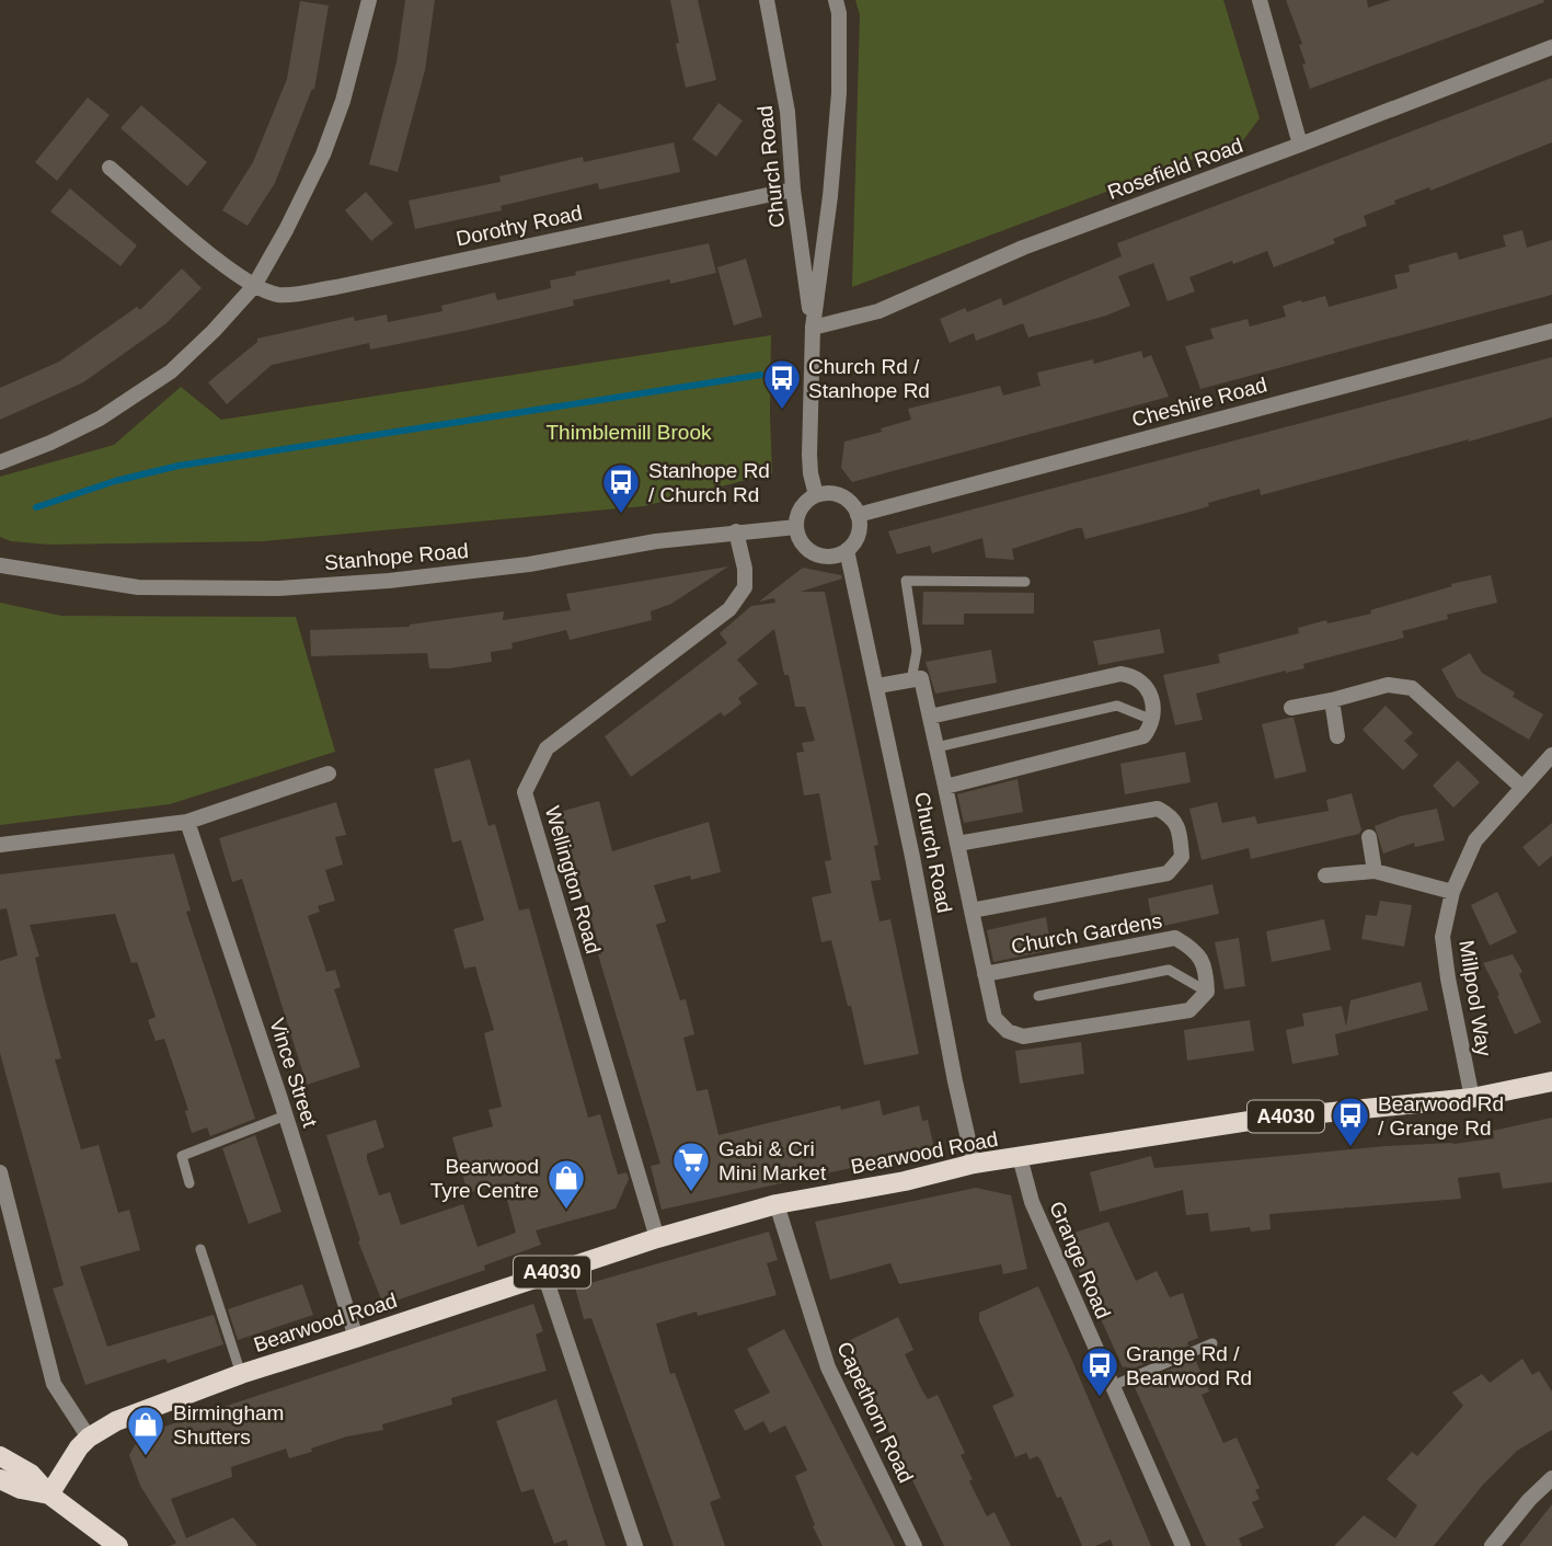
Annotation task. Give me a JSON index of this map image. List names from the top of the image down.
{
  "streets": {
    "main road": ["A4030", "Bearwood Road"],
    "street": [
      "Church Road",
      "Rosefield Road",
      "Dorothy Road",
      "Cheshire Road",
      "Stanhope Road",
      "Wellington Road",
      "Church Gardens",
      "Millpool Way",
      "Vince Street",
      "Grange Road",
      "Capethorn Road"
    ]
  },
  "crossings": [
    ["Church Road", "Rosefield Road"],
    ["Church Road", "Dorothy Road"],
    ["Church Road", "Cheshire Road"],
    ["Church Road", "Stanhope Road"],
    ["Church Road", "Bearwood Road"],
    ["Cheshire Road", "Stanhope Road"],
    ["Stanhope Road", "Wellington Road"],
    ["Wellington Road", "Bearwood Road"],
    ["Millpool Way", "Bearwood Road"],
    ["Vince Street", "Bearwood Road"],
    ["Bearwood Road", "Grange Road"],
    ["Bearwood Road", "Capethorn Road"]
  ],
  "parks": ["Thimblemill Brook"],
  "places": {
    "bus stop": [
      "Church Rd / Stanhope Rd",
      "Stanhope Rd / Church Rd",
      "Bearwood Rd / Grange Rd",
      "Grange Rd / Bearwood Rd"
    ],
    "supermarket": ["Gabi & Cri Mini Market"],
    "shop": ["Bearwood Tyre Centre", "Birmingham Shutters"]
  }
}
